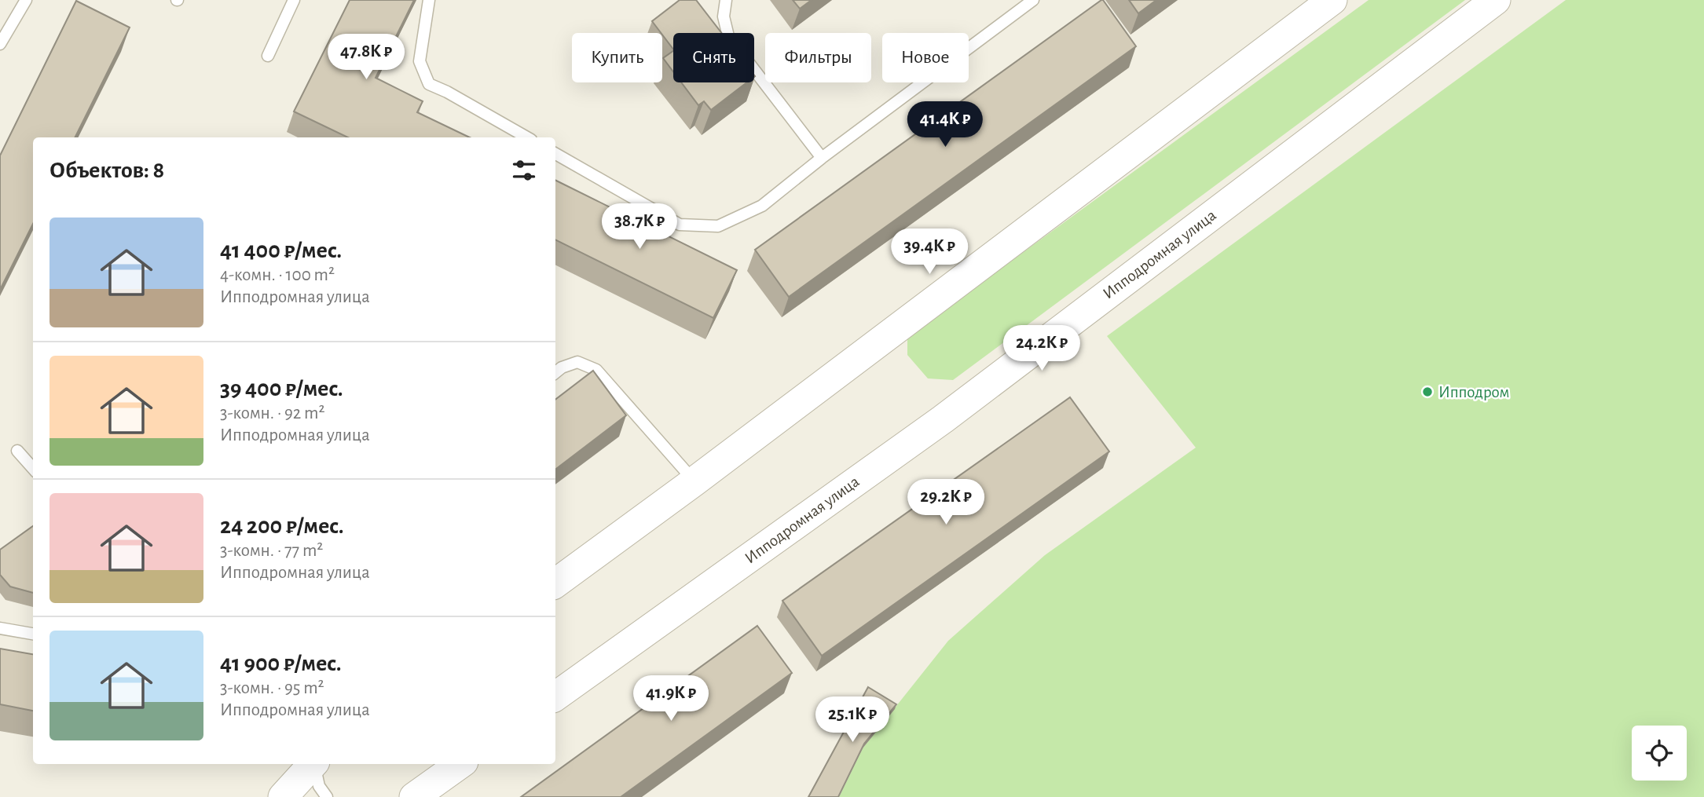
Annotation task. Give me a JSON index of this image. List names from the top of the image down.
{
  "streets": {
    "street": ["Ипподромная улица"]
  },
  "places": ["Ипподром"],
  "page": {
    "chip": [
      "Купить",
      "Снять",
      "Фильтры",
      "Новое"
    ],
    "price": [
      "47.8K ₽",
      "41.4K ₽",
      "38.7K ₽",
      "39.4K ₽",
      "24.2K ₽",
      "29.2K ₽",
      "41.9K ₽",
      "25.1K ₽"
    ],
    "heading": "Объектов: 8",
    "list": [
      {
        "name": "41 400 ₽/мес.",
        "note": "4-комн. · 100 m² · Ипподромная улица"
      },
      {
        "name": "39 400 ₽/мес.",
        "note": "3-комн. · 92 m² · Ипподромная улица"
      },
      {
        "name": "24 200 ₽/мес.",
        "note": "3-комн. · 77 m² · Ипподромная улица"
      },
      {
        "name": "41 900 ₽/мес.",
        "note": "3-комн. · 95 m² · Ипподромная улица"
      }
    ]
  }
}
